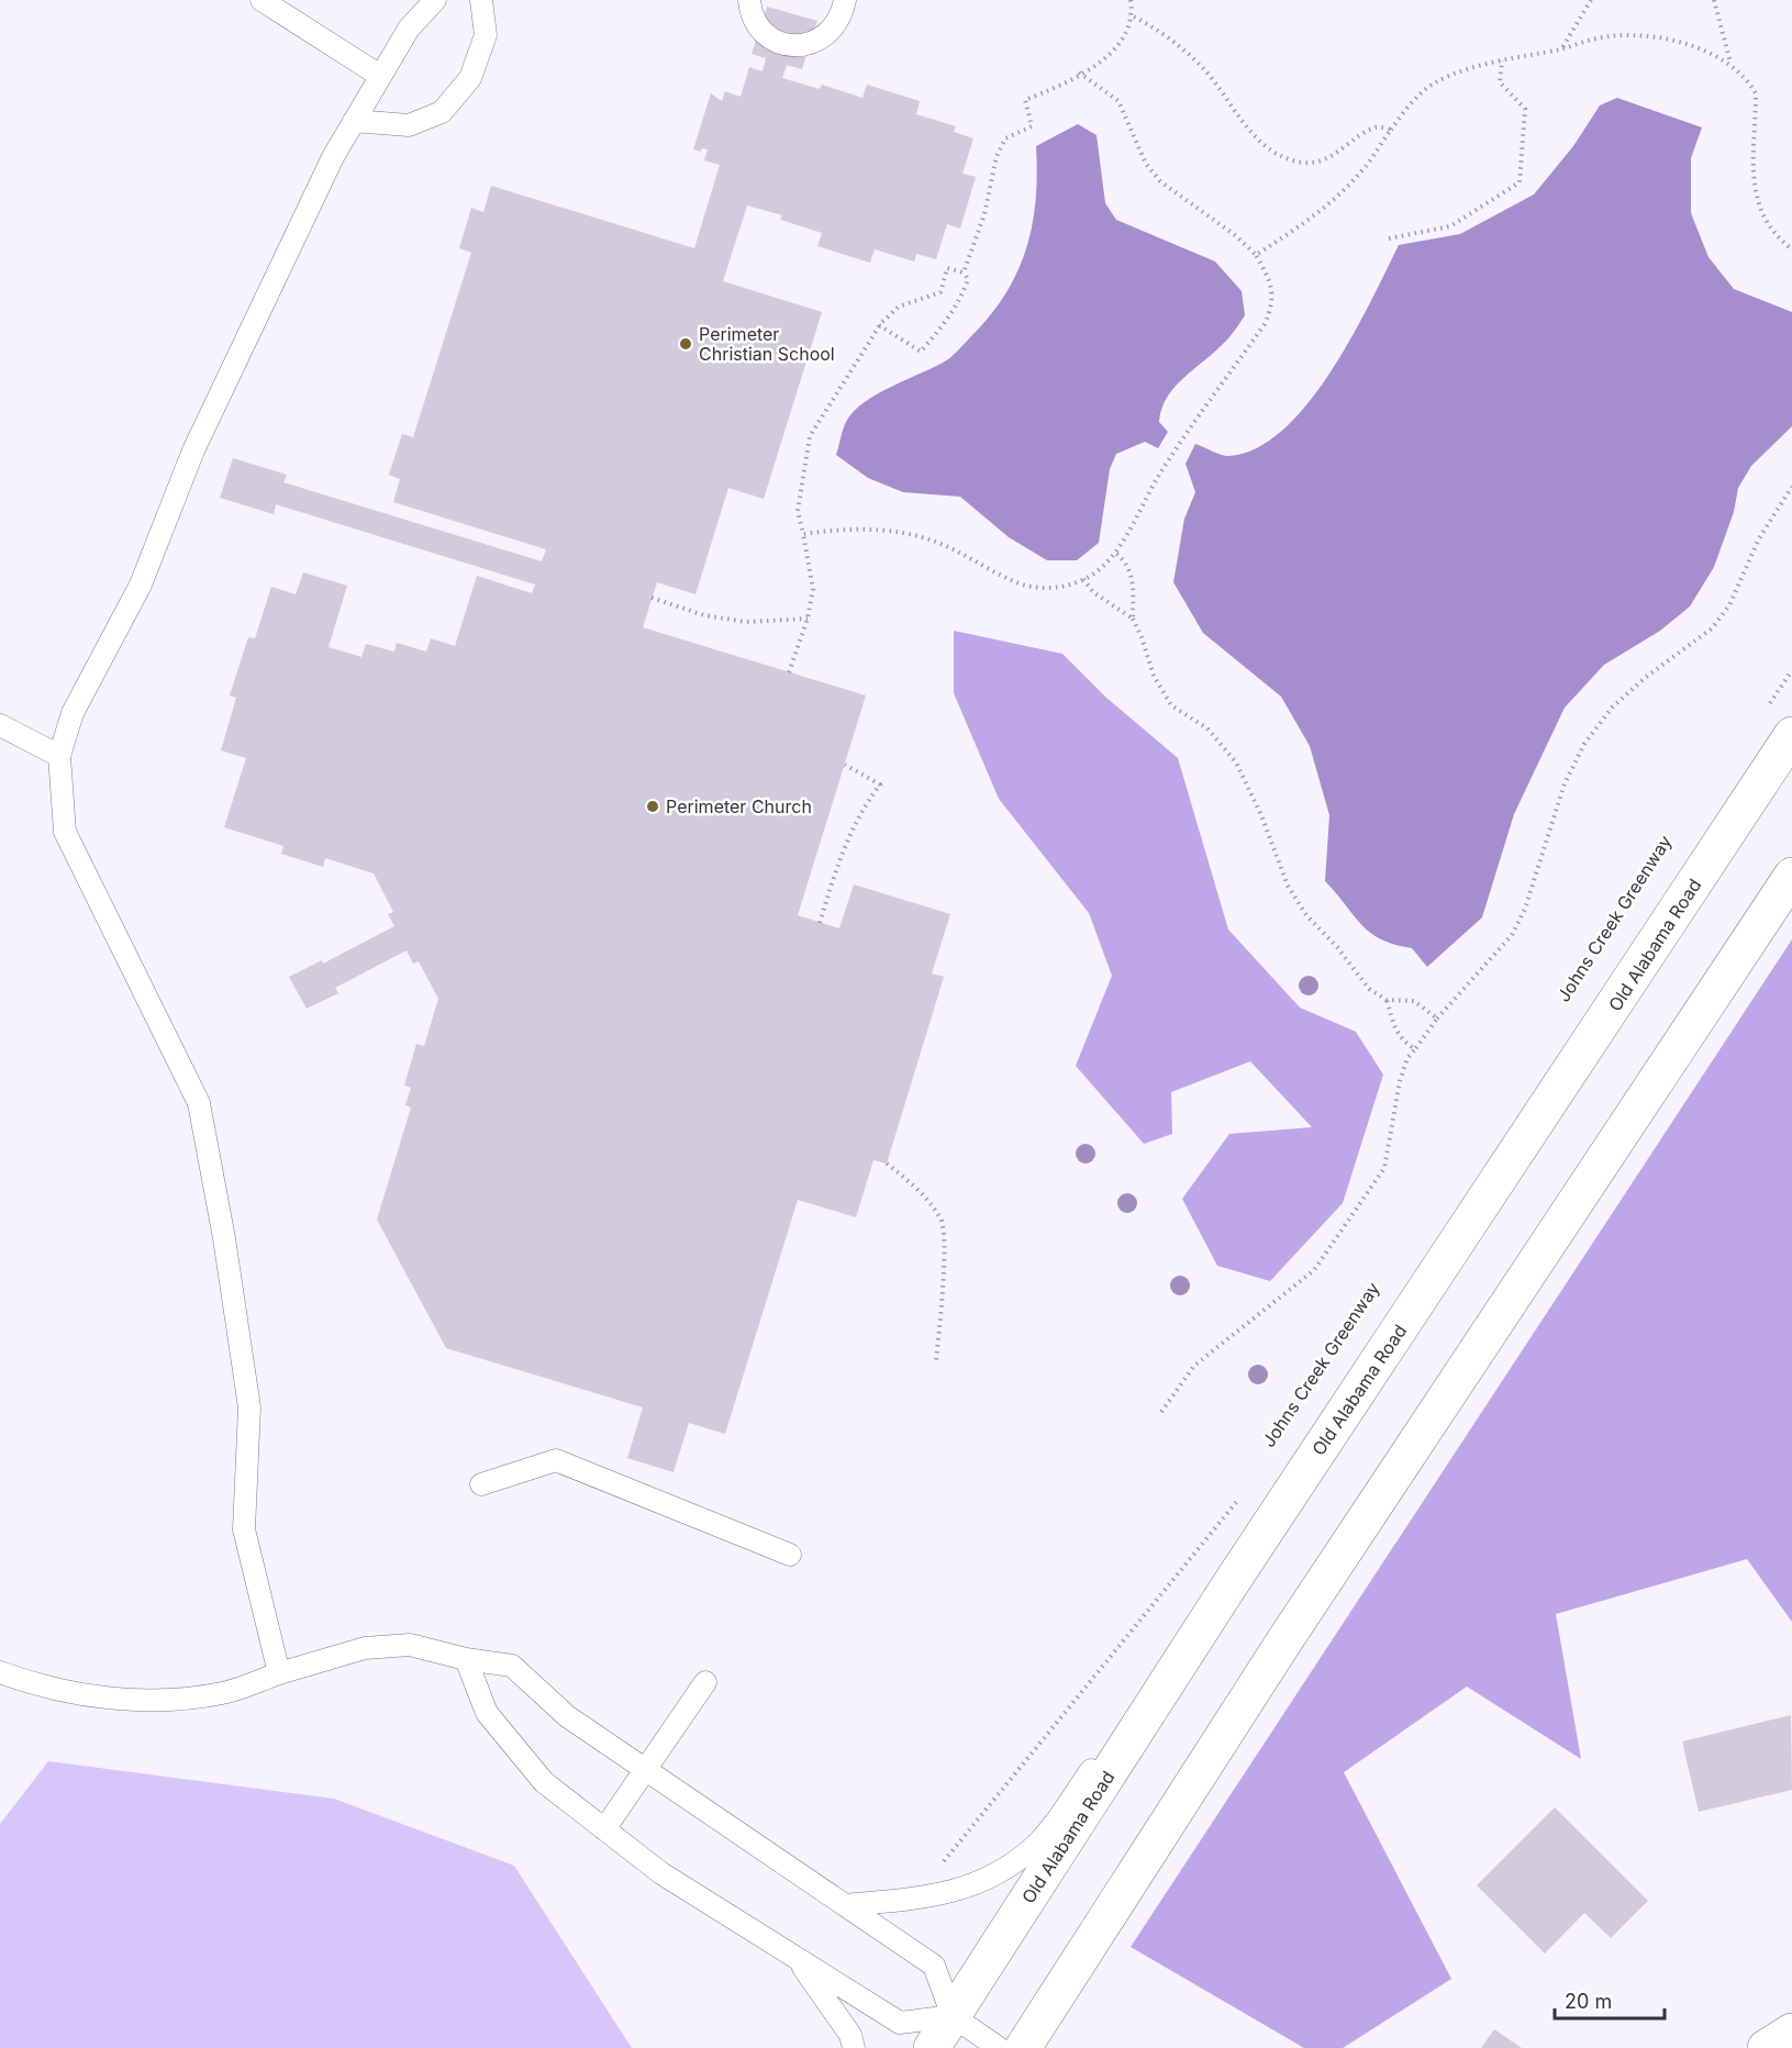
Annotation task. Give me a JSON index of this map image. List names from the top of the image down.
{
  "streets": {
    "main road": ["Old Alabama Road"]
  },
  "places": ["Perimeter Christian School", "Perimeter Church"],
  "scale_bar": "20 m"
}
